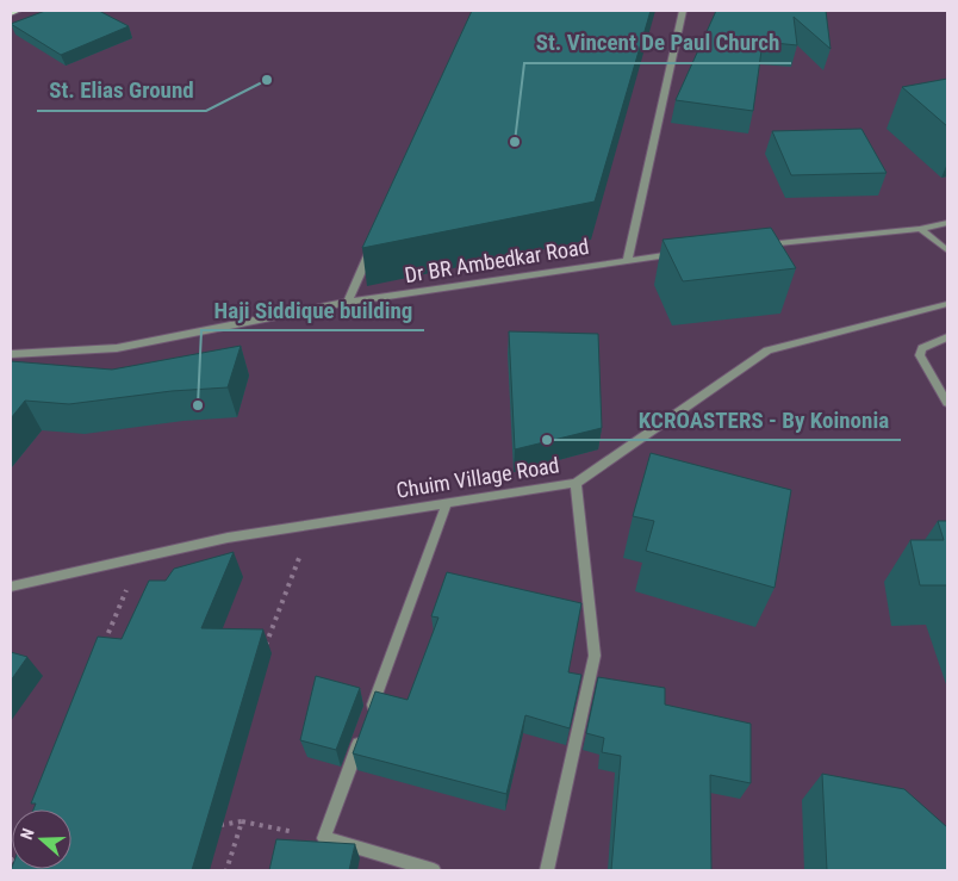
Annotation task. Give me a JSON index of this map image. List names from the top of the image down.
{
  "streets": {
    "street": ["Dr BR Ambedkar Road", "Chuim Village Road"]
  },
  "places": [
    "St. Elias Ground",
    "St. Vincent De Paul Church",
    "Haji Siddique building",
    "KCROASTERS - By Koinonia"
  ],
  "north": "left"
}
